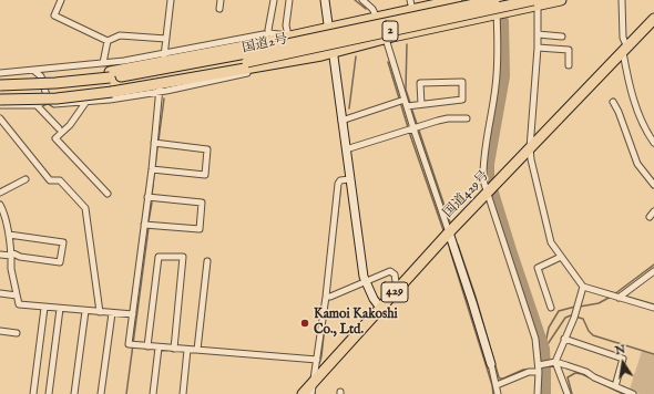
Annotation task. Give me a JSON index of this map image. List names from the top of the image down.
{
  "streets": {
    "highway": [
      "2",
      "国道2号",
      "国道429号",
      "429"
    ]
  },
  "places": ["Kamoi Kakoshi Co., Ltd."],
  "north": "top"
}
